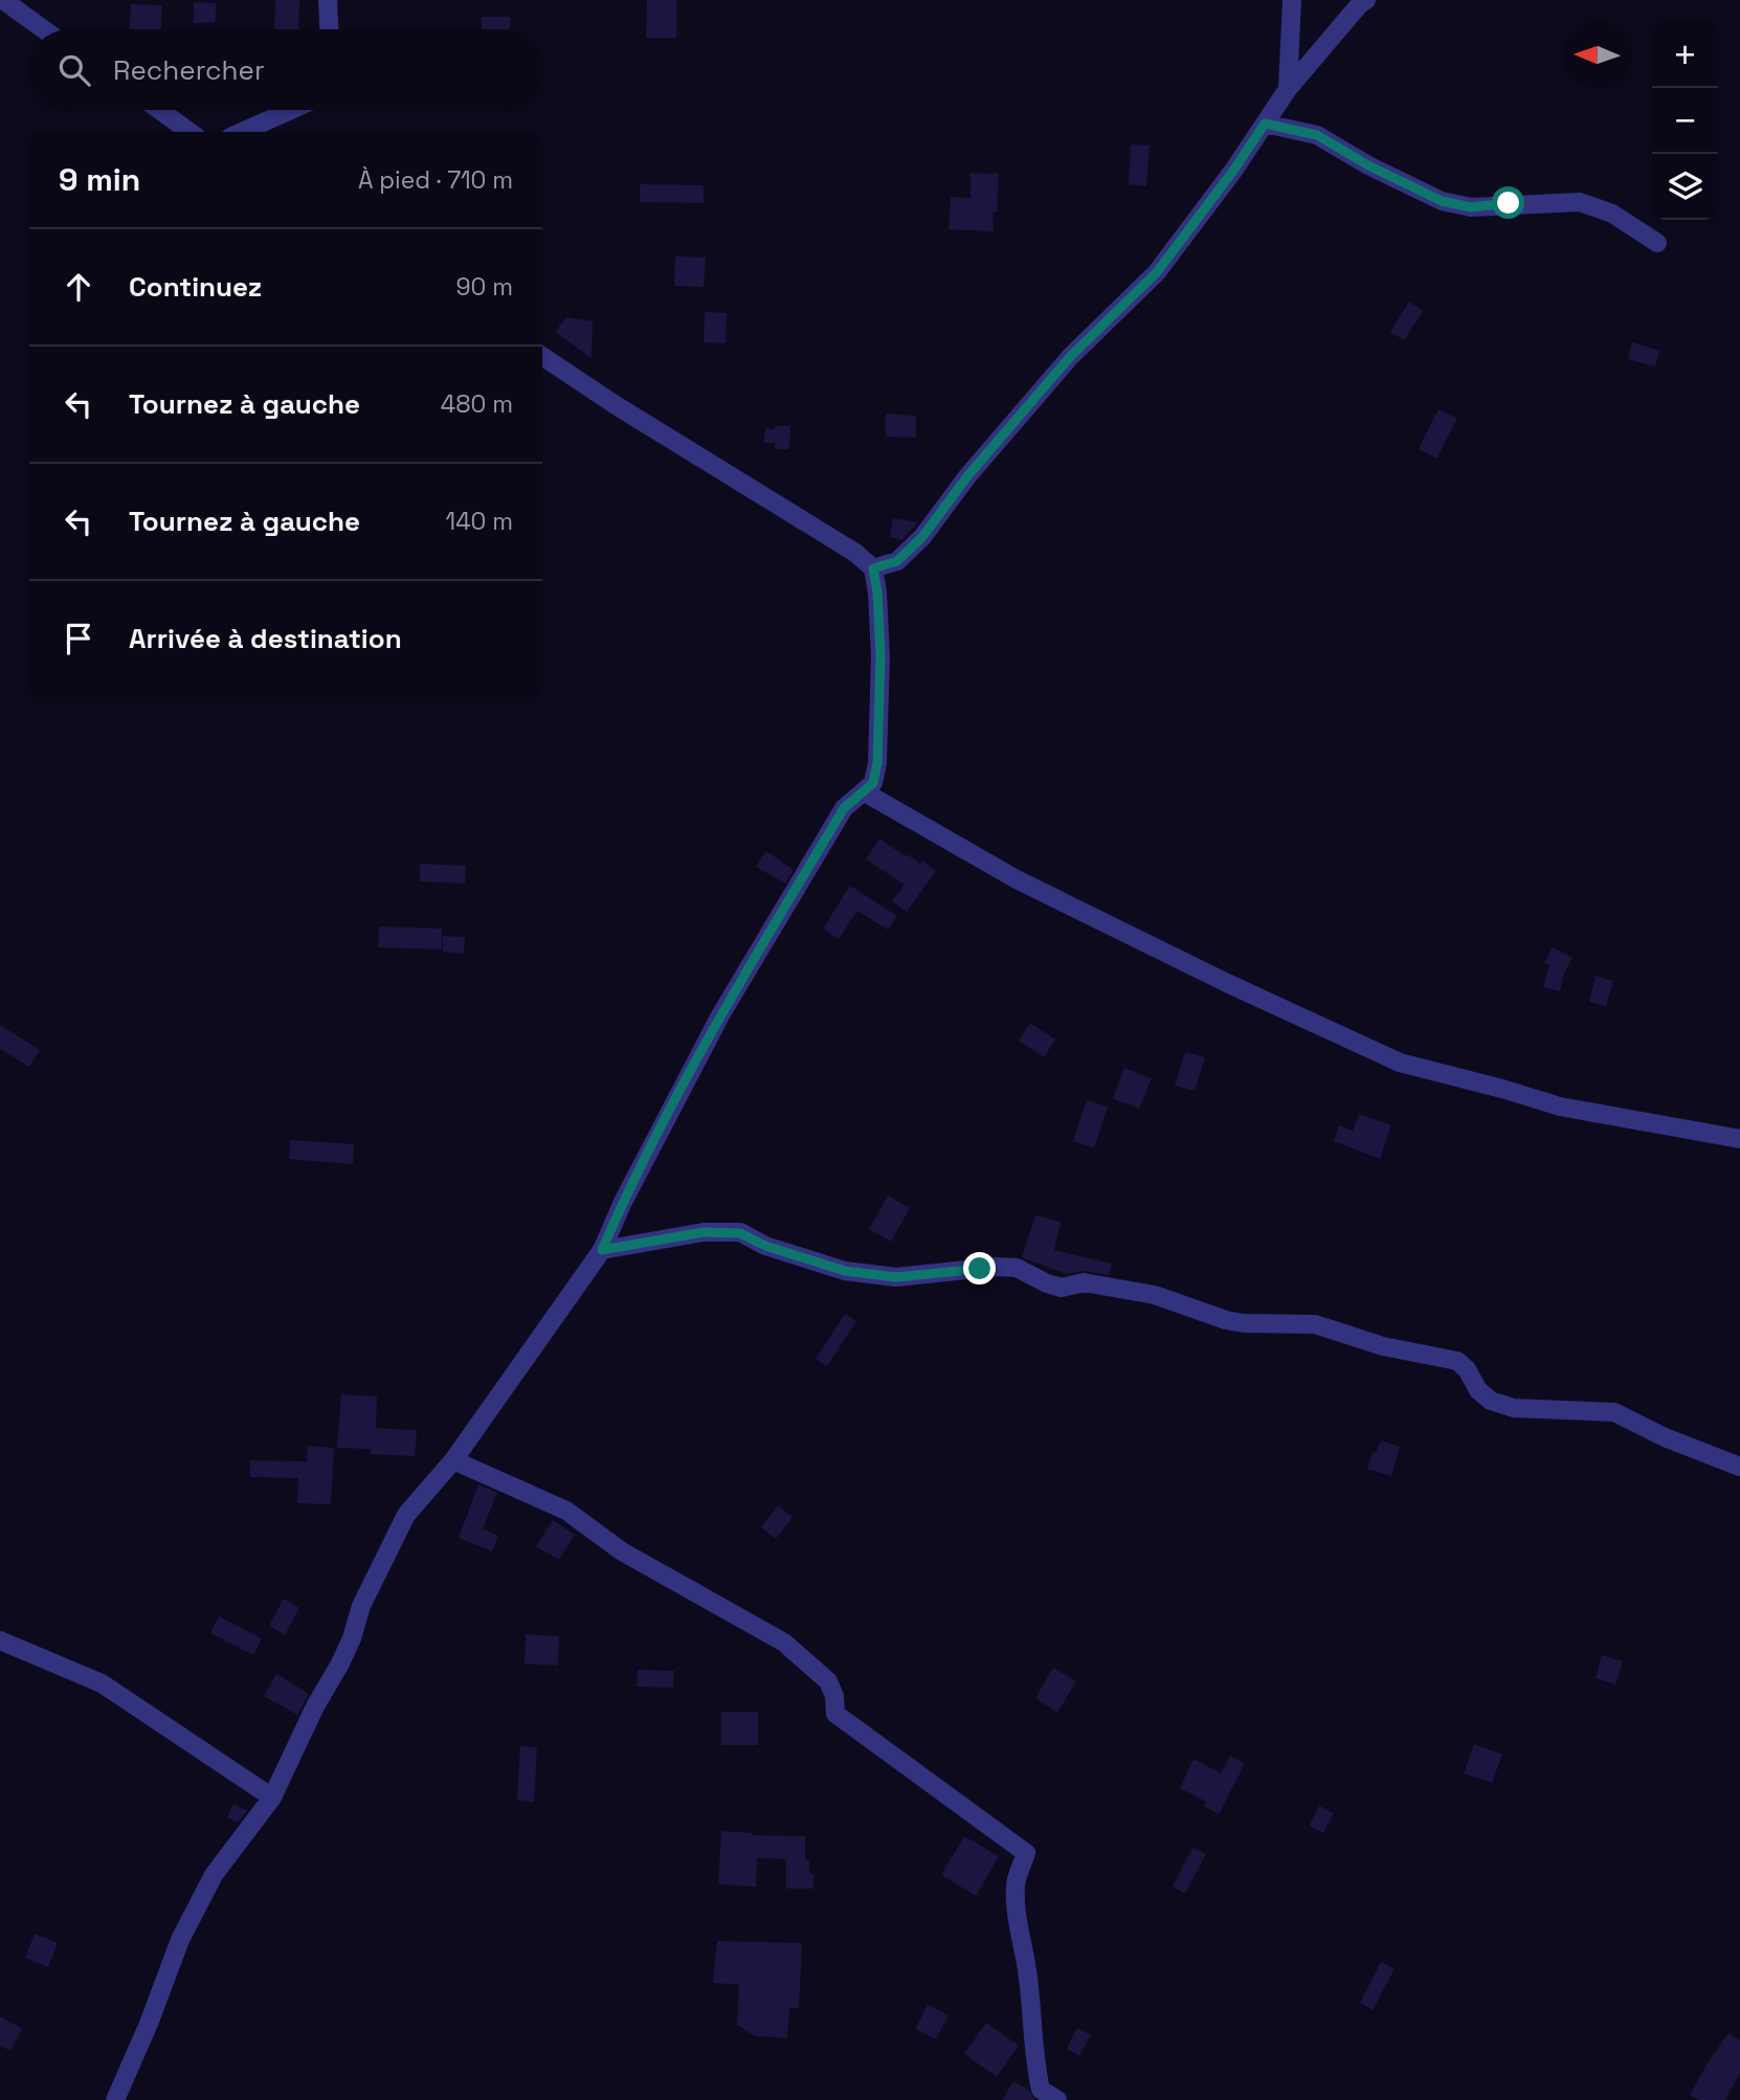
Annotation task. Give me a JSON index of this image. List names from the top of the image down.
{
  "north": "left",
  "page": {
    "map_buttons": ["+", "−"],
    "search": "Rechercher",
    "heading": ["9 min", "À pied · 710 m"],
    "list": [
      ["Continuez", "90 m"],
      ["Tournez à gauche", "480 m"],
      ["Tournez à gauche", "140 m"],
      "Arrivée à destination"
    ]
  }
}
